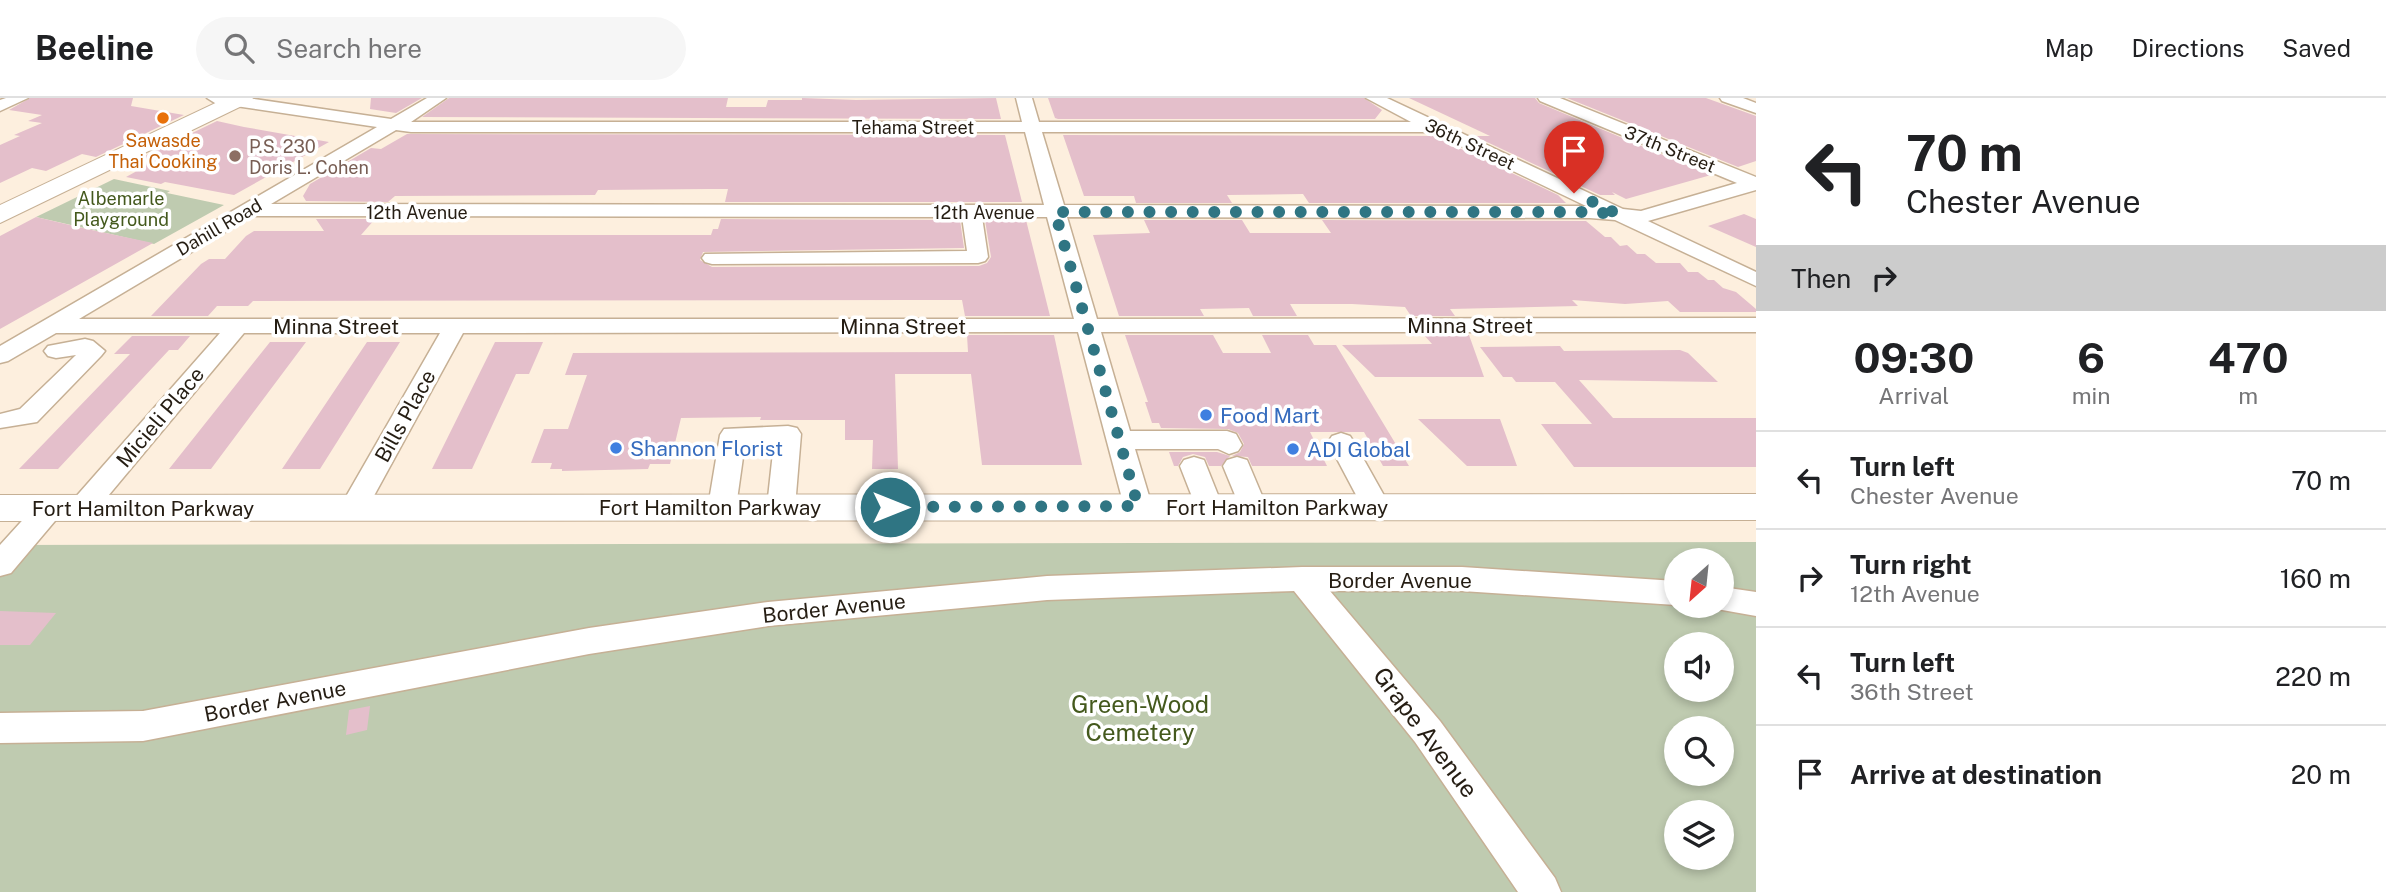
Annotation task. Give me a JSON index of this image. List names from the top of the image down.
{
  "streets": {
    "main road": ["Fort Hamilton Parkway"],
    "street": [
      "Tehama Street",
      "36th Street",
      "37th Street",
      "12th Avenue",
      "Dahill Road",
      "Minna Street",
      "Bills Place",
      "Micieli Place",
      "Border Avenue",
      "Grape Avenue"
    ]
  },
  "crossings": [
    ["Tehama Street", "36th Street"],
    ["Tehama Street", "Dahill Road"],
    ["36th Street", "12th Avenue"],
    ["37th Street", "12th Avenue"],
    ["12th Avenue", "Dahill Road"],
    ["Dahill Road", "Minna Street"],
    ["Minna Street", "Bills Place"],
    ["Minna Street", "Micieli Place"],
    ["Bills Place", "Fort Hamilton Parkway"],
    ["Micieli Place", "Fort Hamilton Parkway"],
    ["Border Avenue", "Grape Avenue"]
  ],
  "parks": ["Albemarle Playground", "Green-Wood Cemetery"],
  "places": [
    "Sawasde Thai Cooking",
    "P.S. 230 Doris L. Cohen",
    "Food Mart",
    "Shannon Florist",
    "ADI Global"
  ],
  "north": "bottom left",
  "page": {
    "header": "Beeline",
    "search": "Search here",
    "nav": ["Map", "Directions", "Saved"],
    "turn": ["70 m", "Chester Avenue"],
    "then": "Then",
    "eta": [
      "09:30",
      "Arrival",
      "6",
      "min",
      "470",
      "m"
    ],
    "list": [
      {
        "name": "Turn left",
        "note": "Chester Avenue",
        "value": "70 m"
      },
      {
        "name": "Turn right",
        "note": "12th Avenue",
        "value": "160 m"
      },
      {
        "name": "Turn left",
        "note": "36th Street",
        "value": "220 m"
      },
      {
        "name": "Arrive at destination",
        "value": "20 m"
      }
    ]
  }
}
